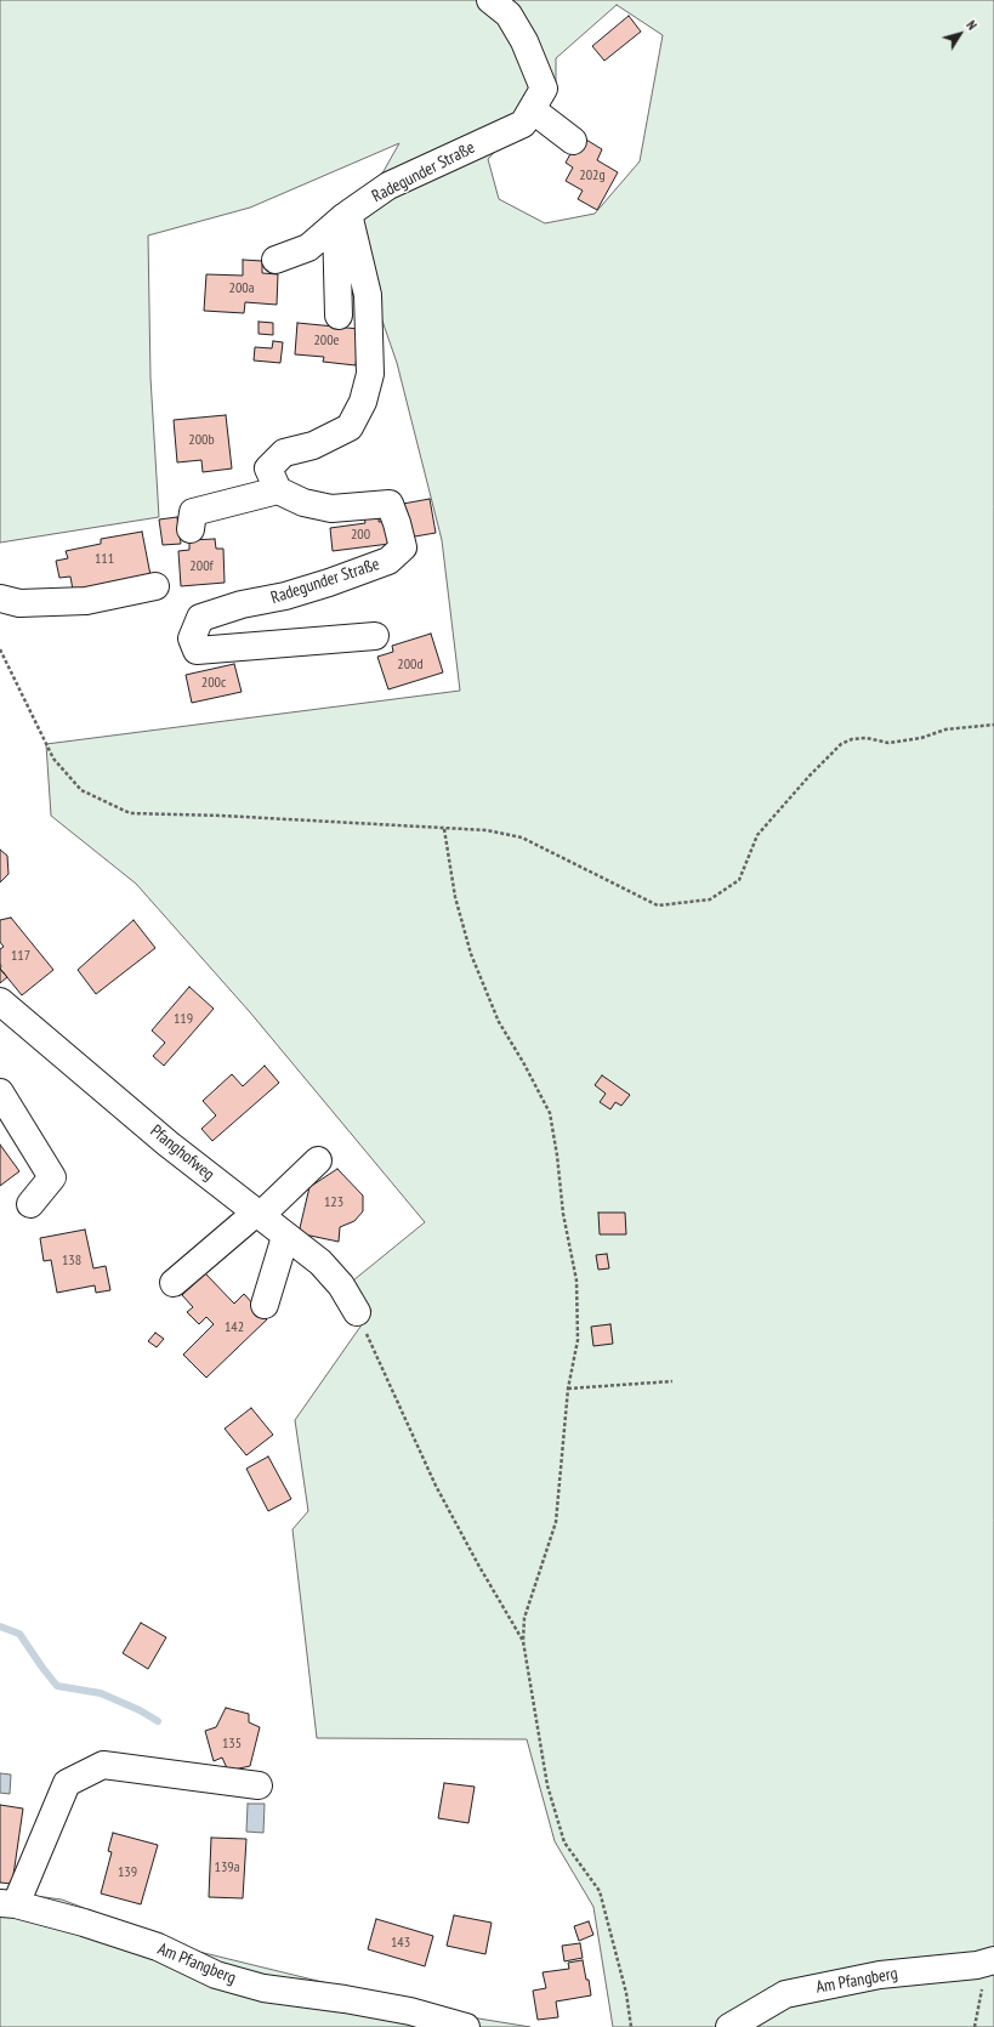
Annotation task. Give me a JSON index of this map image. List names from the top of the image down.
{
  "streets": {
    "street": ["Radegunder Straße", "Pfanghofweg", "Am Pfangberg"]
  },
  "house_numbers": [
    "202g",
    "200a",
    "200e",
    "200b",
    "200",
    "111",
    "200f",
    "200d",
    "200c",
    "117",
    "119",
    "123",
    "138",
    "142",
    "135",
    "139a",
    "139",
    "143"
  ],
  "north": "top right"
}
